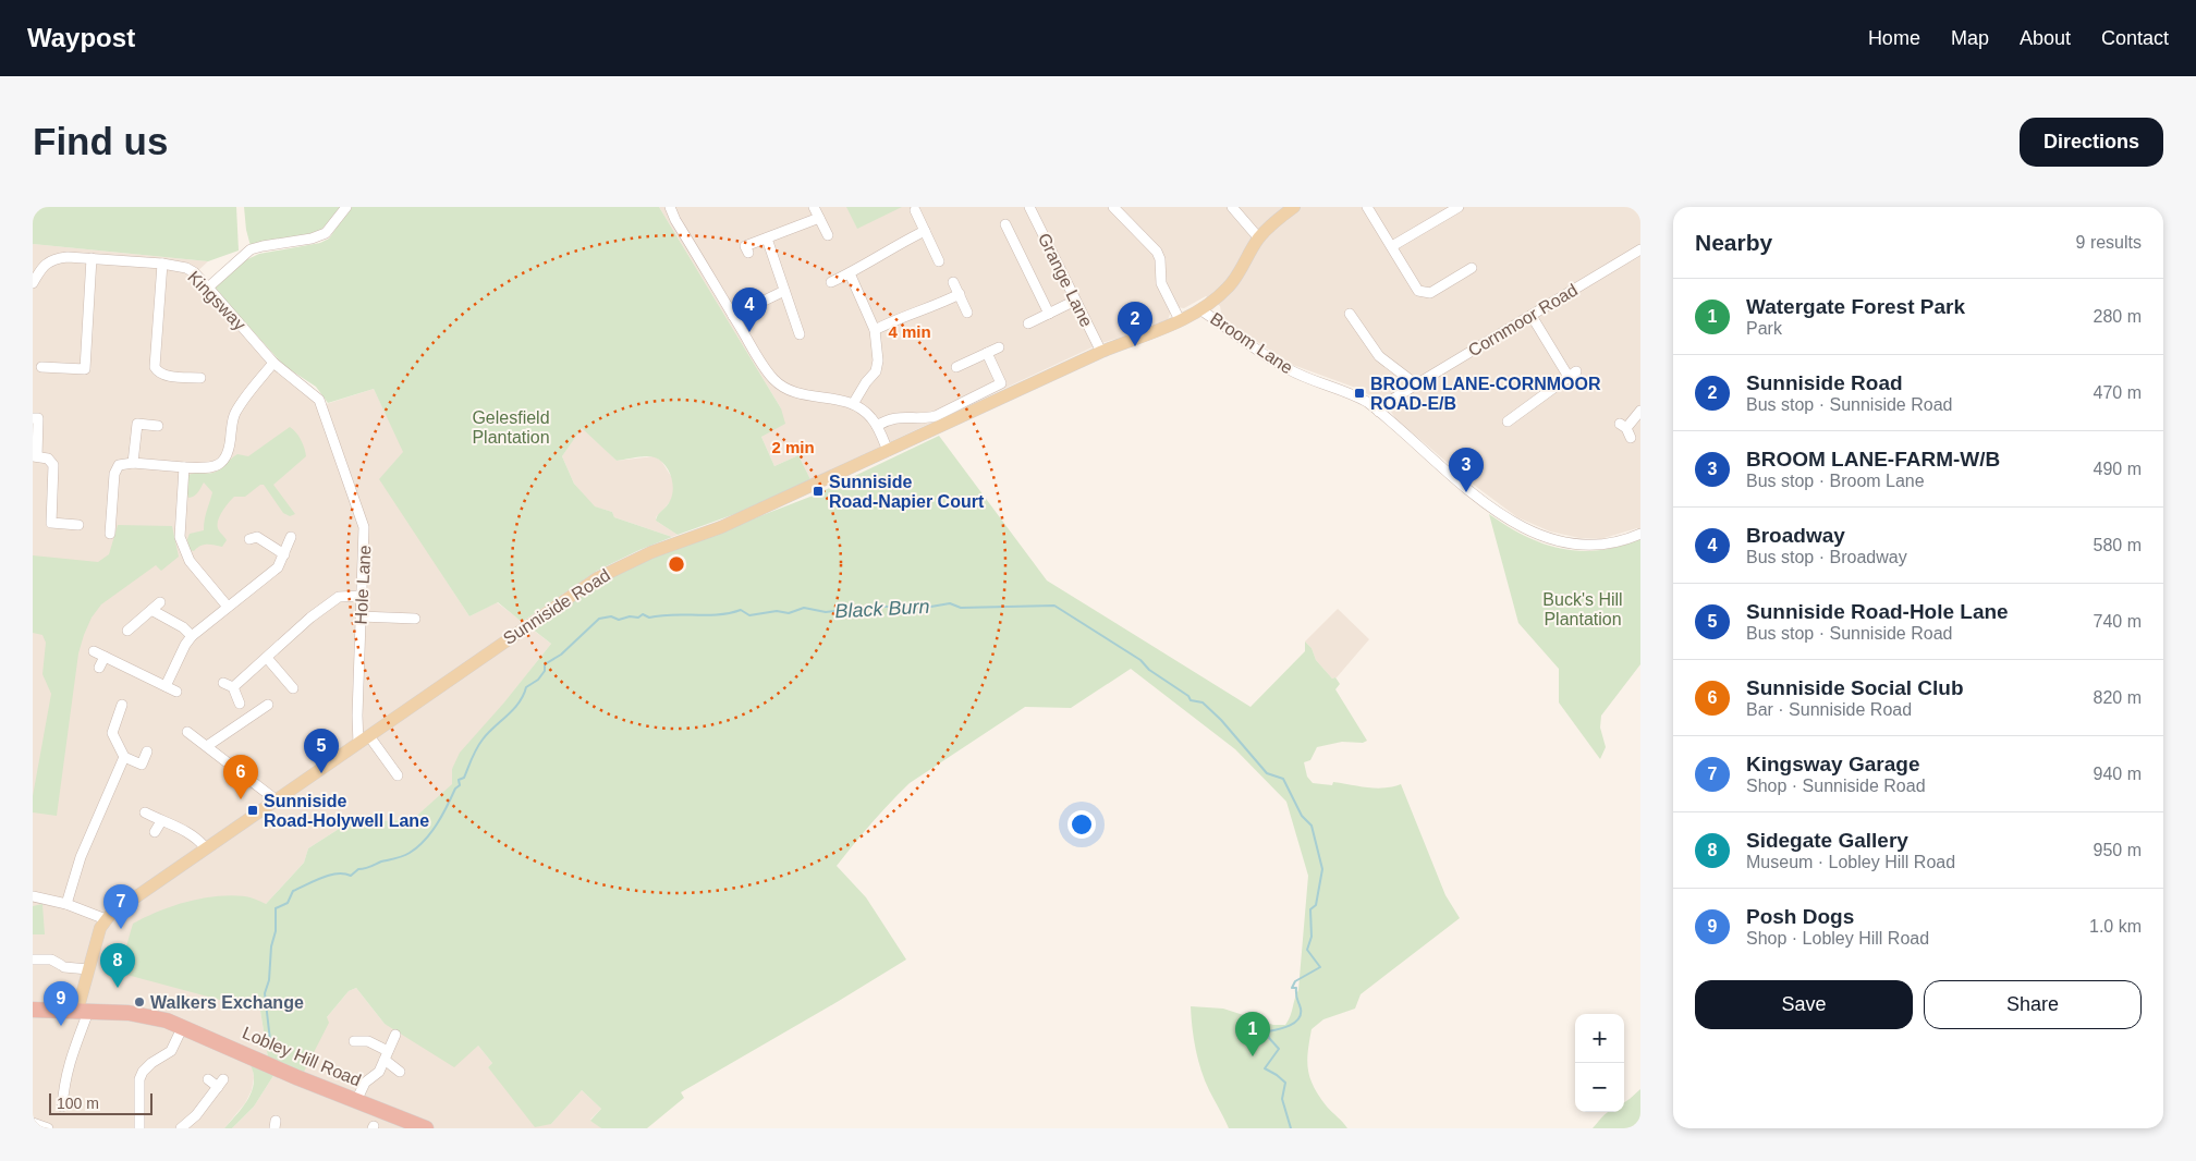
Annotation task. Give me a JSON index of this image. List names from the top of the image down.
{
  "streets": {
    "highway": ["Lobley Hill Road"],
    "main road": ["Sunniside Road"],
    "street": [
      "Grange Lane",
      "Kingsway",
      "Cornmoor Road",
      "Broom Lane",
      "Hole Lane"
    ]
  },
  "crossings": [
    ["Grange Lane", "Sunniside Road"],
    ["Kingsway", "Hole Lane"],
    ["Cornmoor Road", "Broom Lane"],
    ["Broom Lane", "Sunniside Road"],
    ["Hole Lane", "Sunniside Road"]
  ],
  "water": ["Black Burn"],
  "parks": ["Gelesfield Plantation", "Buck's Hill Plantation"],
  "places": {
    "transit": ["BROOM LANE-CORNMOOR ROAD-E/B", "Sunniside Road-Napier Court", "Sunniside Road-Holywell Lane"],
    "other": ["Walkers Exchange"]
  },
  "scale_bar": "100 m",
  "page": {
    "header": "Waypost",
    "nav": [
      "Home",
      "Map",
      "About",
      "Contact"
    ],
    "buttons": [
      "Directions",
      ["Save", "Share"]
    ],
    "title": "Find us",
    "heading": ["Nearby", "9 results"],
    "list": [
      {
        "mark": "1",
        "name": "Watergate Forest Park",
        "note": "Park",
        "value": "280 m"
      },
      {
        "mark": "2",
        "name": "Sunniside Road",
        "note": "Bus stop · Sunniside Road",
        "value": "470 m"
      },
      {
        "mark": "3",
        "name": "BROOM LANE-FARM-W/B",
        "note": "Bus stop · Broom Lane",
        "value": "490 m"
      },
      {
        "mark": "4",
        "name": "Broadway",
        "note": "Bus stop · Broadway",
        "value": "580 m"
      },
      {
        "mark": "5",
        "name": "Sunniside Road-Hole Lane",
        "note": "Bus stop · Sunniside Road",
        "value": "740 m"
      },
      {
        "mark": "6",
        "name": "Sunniside Social Club",
        "note": "Bar · Sunniside Road",
        "value": "820 m"
      },
      {
        "mark": "7",
        "name": "Kingsway Garage",
        "note": "Shop · Sunniside Road",
        "value": "940 m"
      },
      {
        "mark": "8",
        "name": "Sidegate Gallery",
        "note": "Museum · Lobley Hill Road",
        "value": "950 m"
      },
      {
        "mark": "9",
        "name": "Posh Dogs",
        "note": "Shop · Lobley Hill Road",
        "value": "1.0 km"
      }
    ],
    "pins": [
      "4",
      "2",
      "3",
      "5",
      "6",
      "7",
      "8",
      "9",
      "1"
    ],
    "map_buttons": ["+", "−"],
    "scale": "100 m"
  },
  "rings": ["4 min", "2 min"]
}
